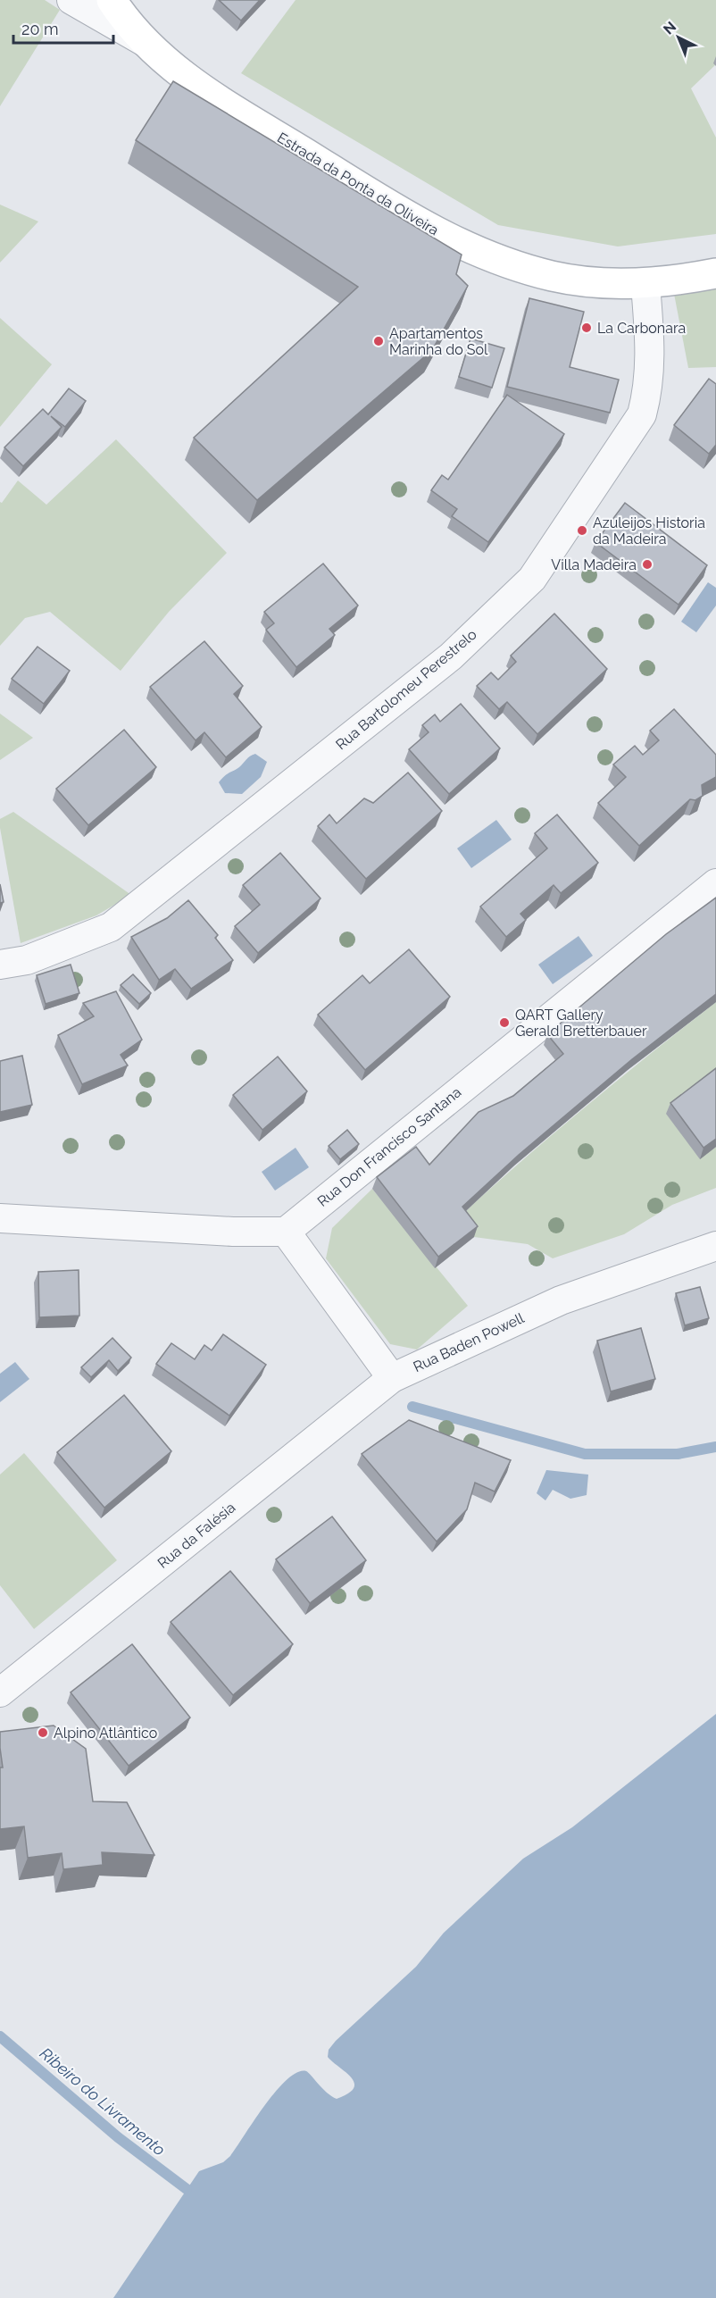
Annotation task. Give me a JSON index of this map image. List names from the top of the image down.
{
  "streets": {
    "street": [
      "Estrada da Ponta da Oliveira",
      "Rua Bartolomeu Perestrelo",
      "Rua Don Francisco Santana",
      "Rua Baden Powell",
      "Rua da Falésia"
    ]
  },
  "crossings": [
    ["Estrada da Ponta da Oliveira", "Rua Bartolomeu Perestrelo"],
    ["Rua Baden Powell", "Rua da Falésia"]
  ],
  "water": ["Ribeiro do Livramento"],
  "places": [
    "La Carbonara",
    "Apartamentos Marinha do Sol",
    "Azuleijos Historia da Madeira",
    "Villa Madeira",
    "QART Gallery Gerald Bretterbauer",
    "Alpino Atlântico"
  ],
  "scale_bar": "20 m",
  "north": "top left"
}
